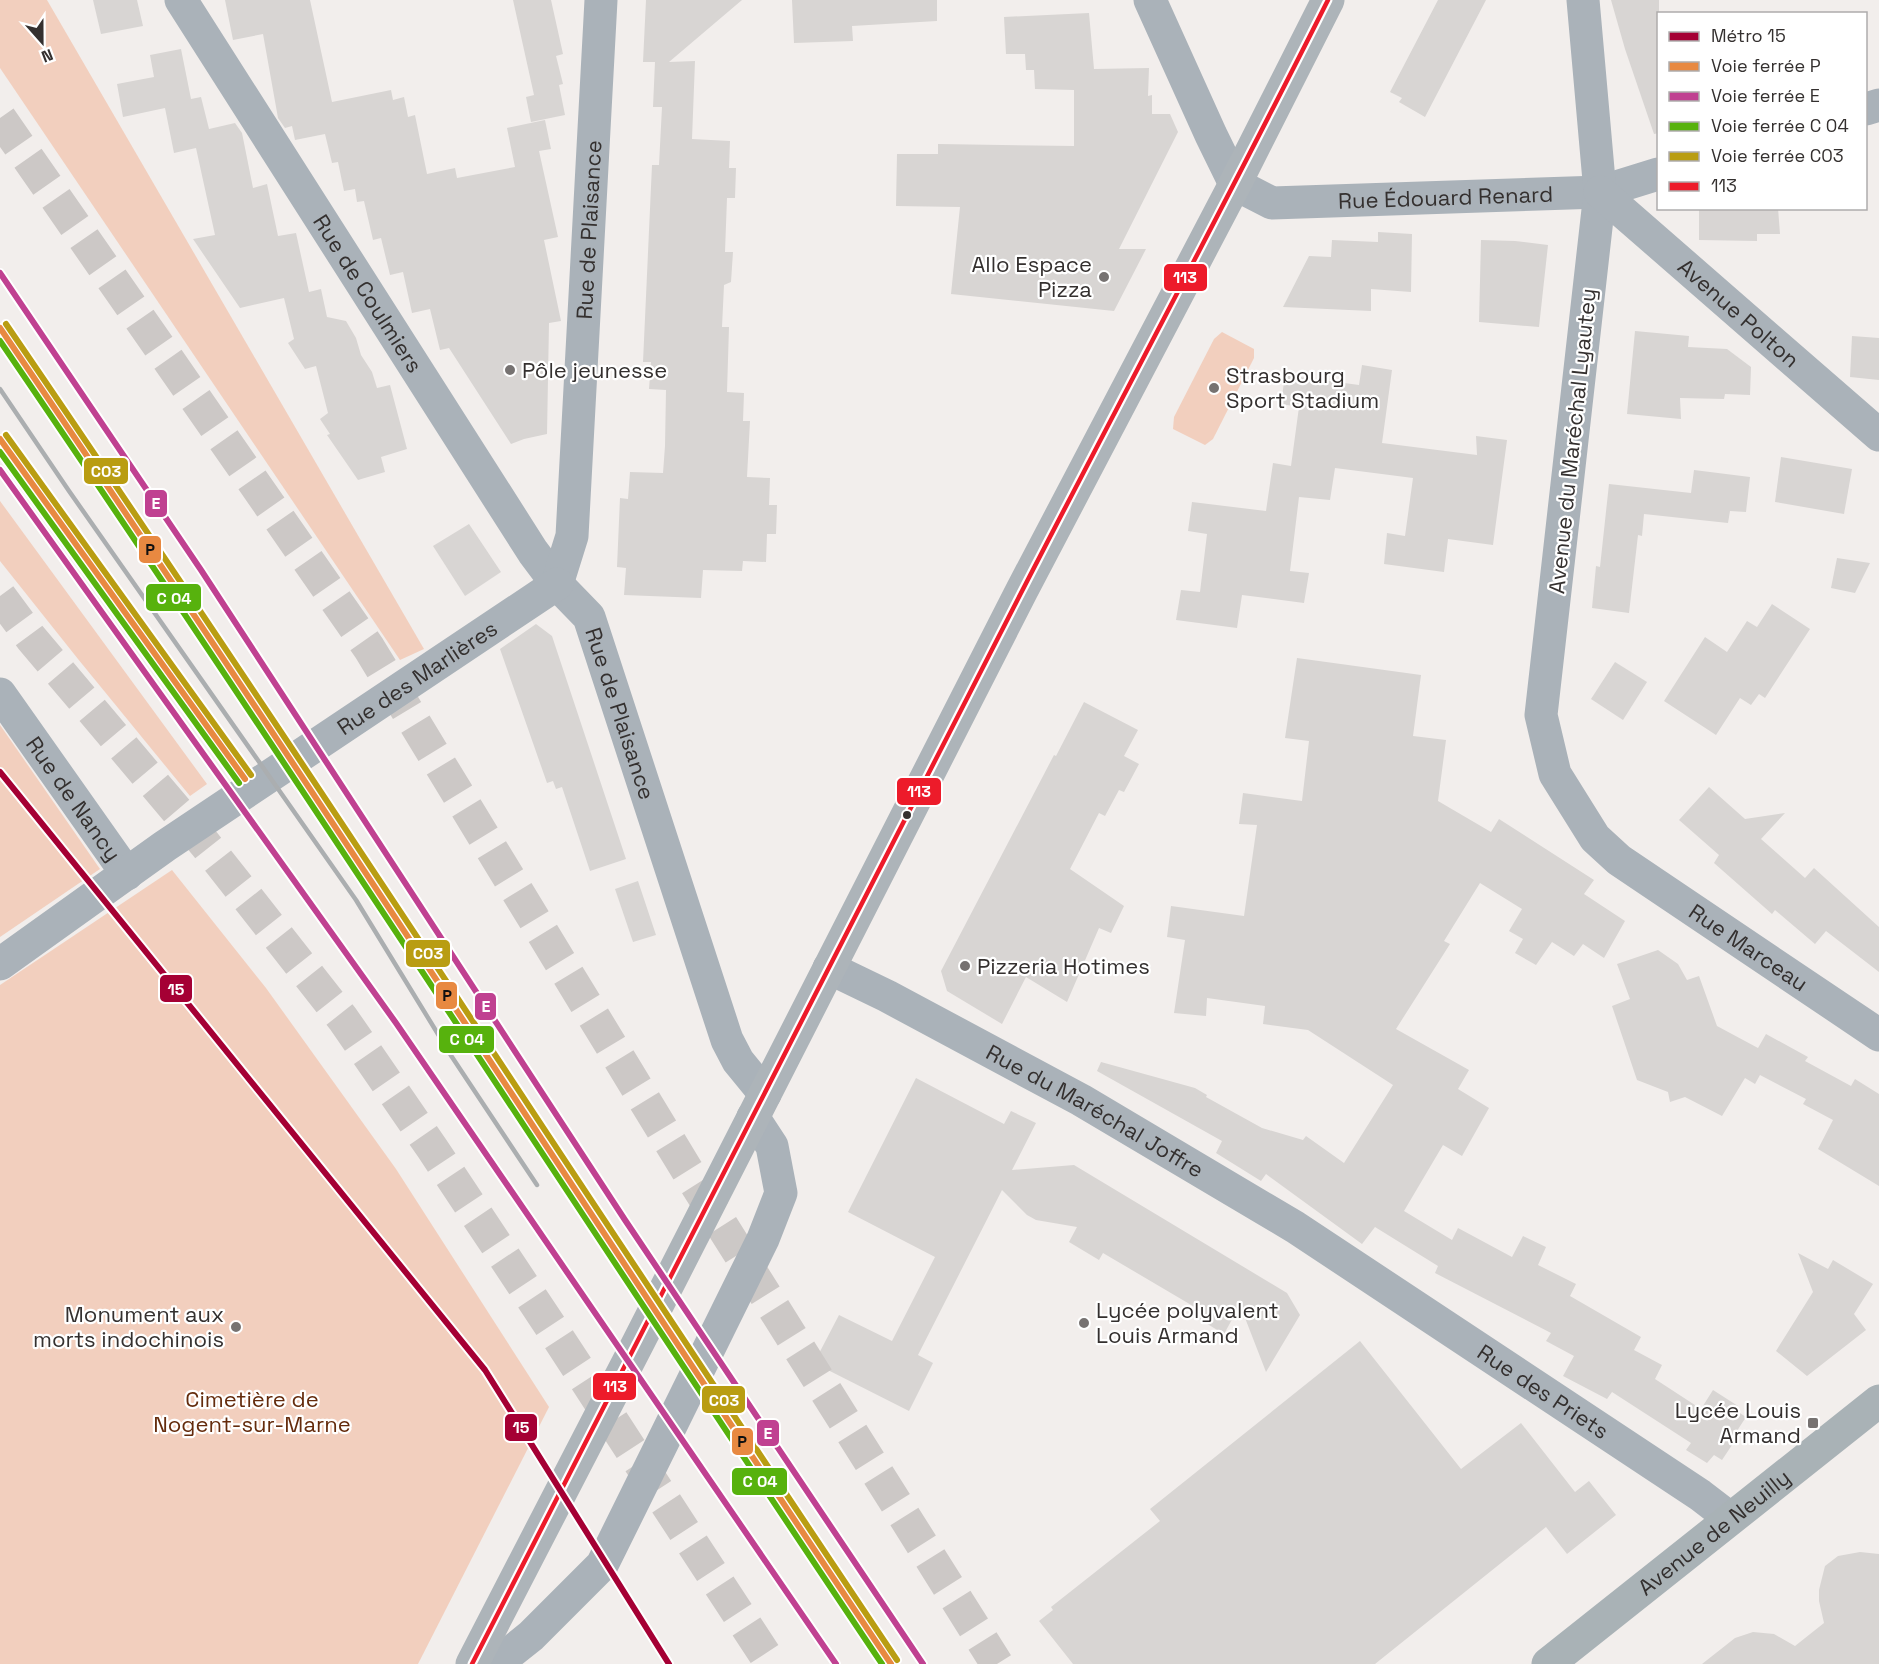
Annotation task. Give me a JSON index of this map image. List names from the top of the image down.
{
  "streets": {
    "street": [
      "Rue Édouard Renard",
      "Rue de Plaisance",
      "Rue de Coulmiers",
      "Avenue Polton",
      "Avenue du Maréchal Lyautey",
      "Rue des Marlières",
      "Rue de Nancy",
      "Rue Marceau",
      "Rue du Maréchal Joffre",
      "Rue des Priets",
      "Avenue de Neuilly"
    ]
  },
  "crossings": [
    ["Rue Édouard Renard", "Avenue Polton"],
    ["Rue Édouard Renard", "Avenue du Maréchal Lyautey"],
    ["Rue de Plaisance", "Rue de Coulmiers"],
    ["Rue de Plaisance", "Rue des Marlières"],
    ["Rue de Coulmiers", "Rue des Marlières"],
    ["Avenue Polton", "Avenue du Maréchal Lyautey"],
    ["Avenue du Maréchal Lyautey", "Rue Marceau"],
    ["Rue des Marlières", "Rue de Nancy"],
    ["Rue du Maréchal Joffre", "Rue des Priets"],
    ["Rue des Priets", "Avenue de Neuilly"]
  ],
  "parks": ["Cimetière de Nogent-sur-Marne"],
  "places": {
    "other": [
      "Allo Espace Pizza",
      "Pôle jeunesse",
      "Strasbourg Sport Stadium",
      "Pizzeria Hotimes",
      "Lycée polyvalent Louis Armand",
      "Monument aux morts indochinois"
    ],
    "transit": ["Lycée Louis Armand"]
  },
  "lines": [
    "transit line 113",
    "rail line E",
    "rail line C03",
    "rail line P",
    "metro line 15"
  ],
  "legend": [
    "Métro 15",
    "Voie ferrée P",
    "Voie ferrée E",
    "Voie ferrée C 04",
    "Voie ferrée C03",
    "113"
  ],
  "north": "bottom"
}
